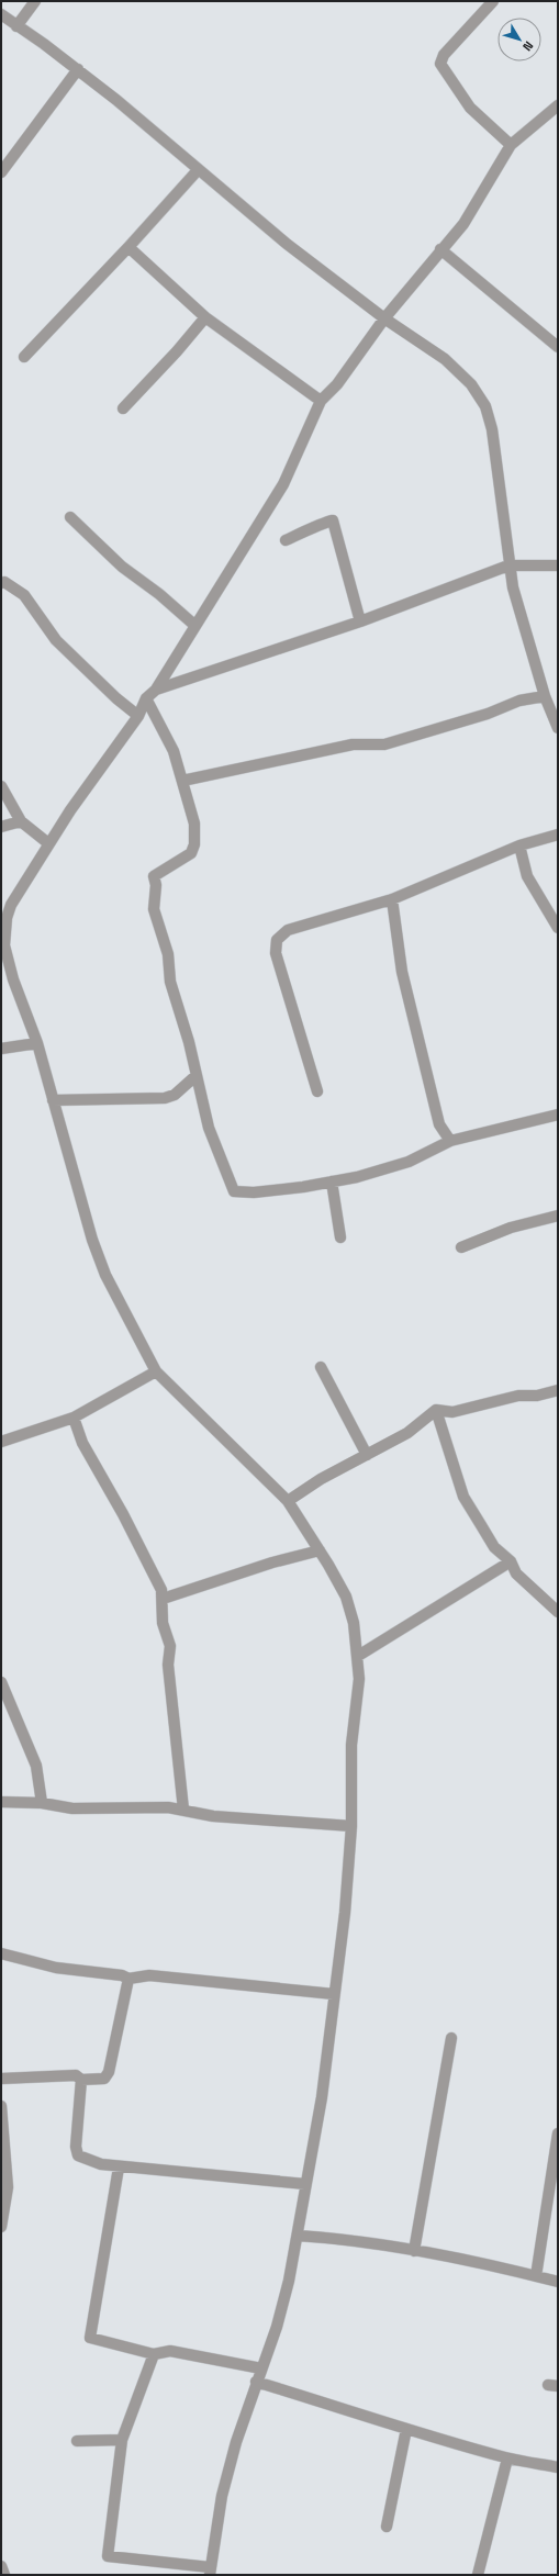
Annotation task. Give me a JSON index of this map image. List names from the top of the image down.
{
  "north": "bottom right"
}
